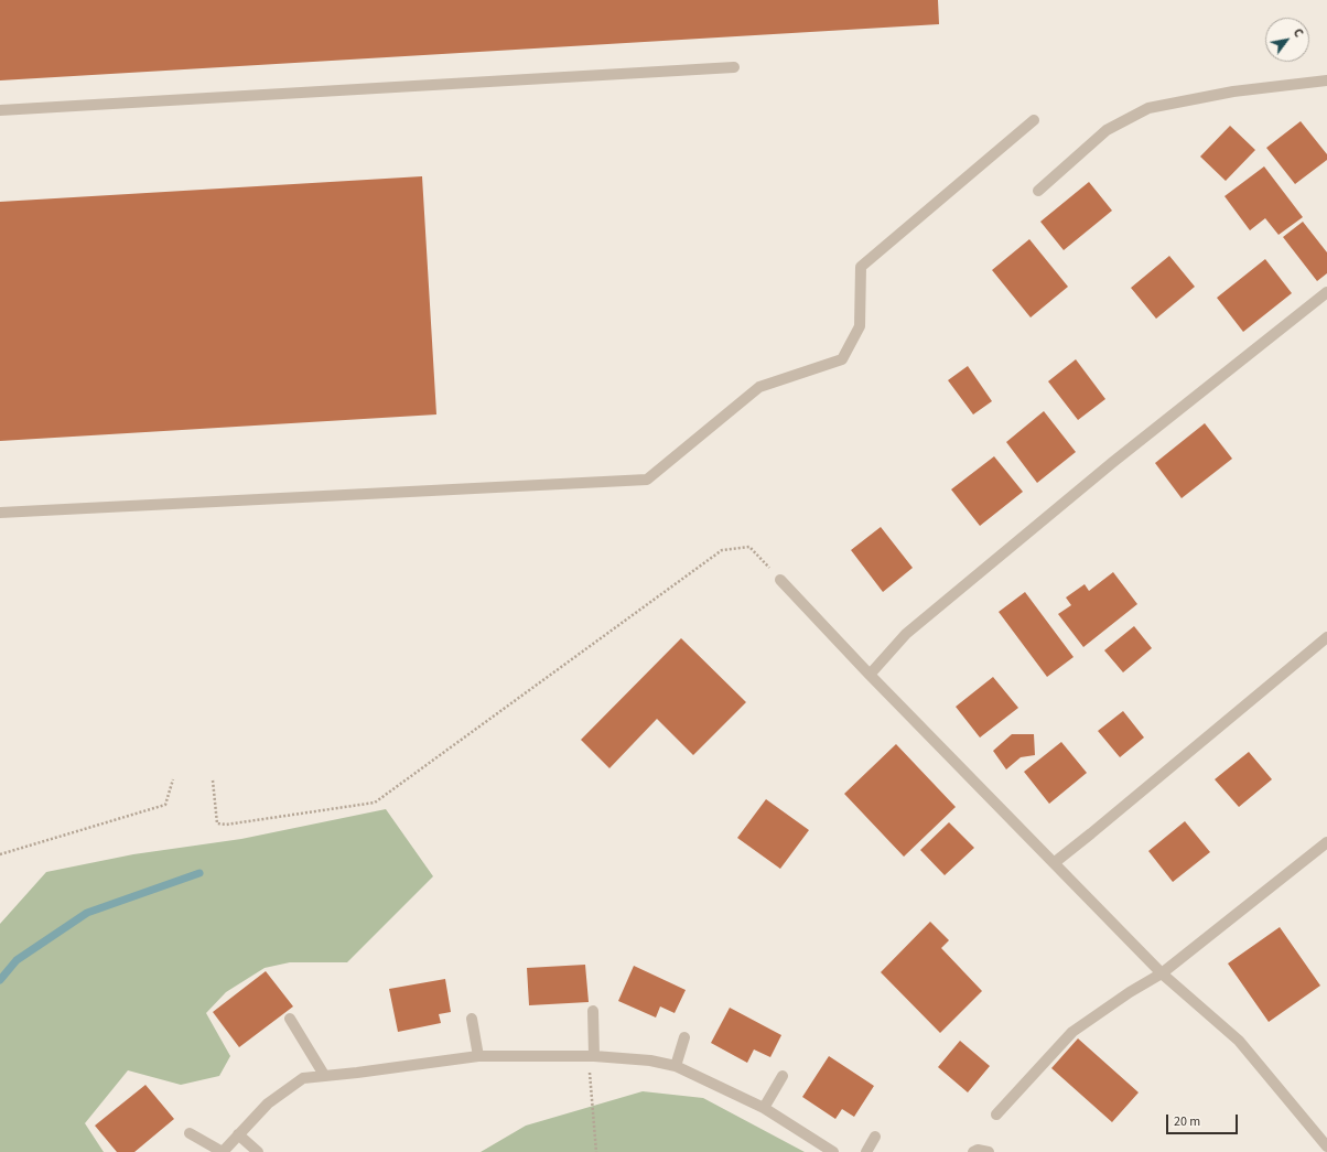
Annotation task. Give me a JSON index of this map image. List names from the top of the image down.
{
  "scale_bar": "20 m",
  "north": "top right"
}
